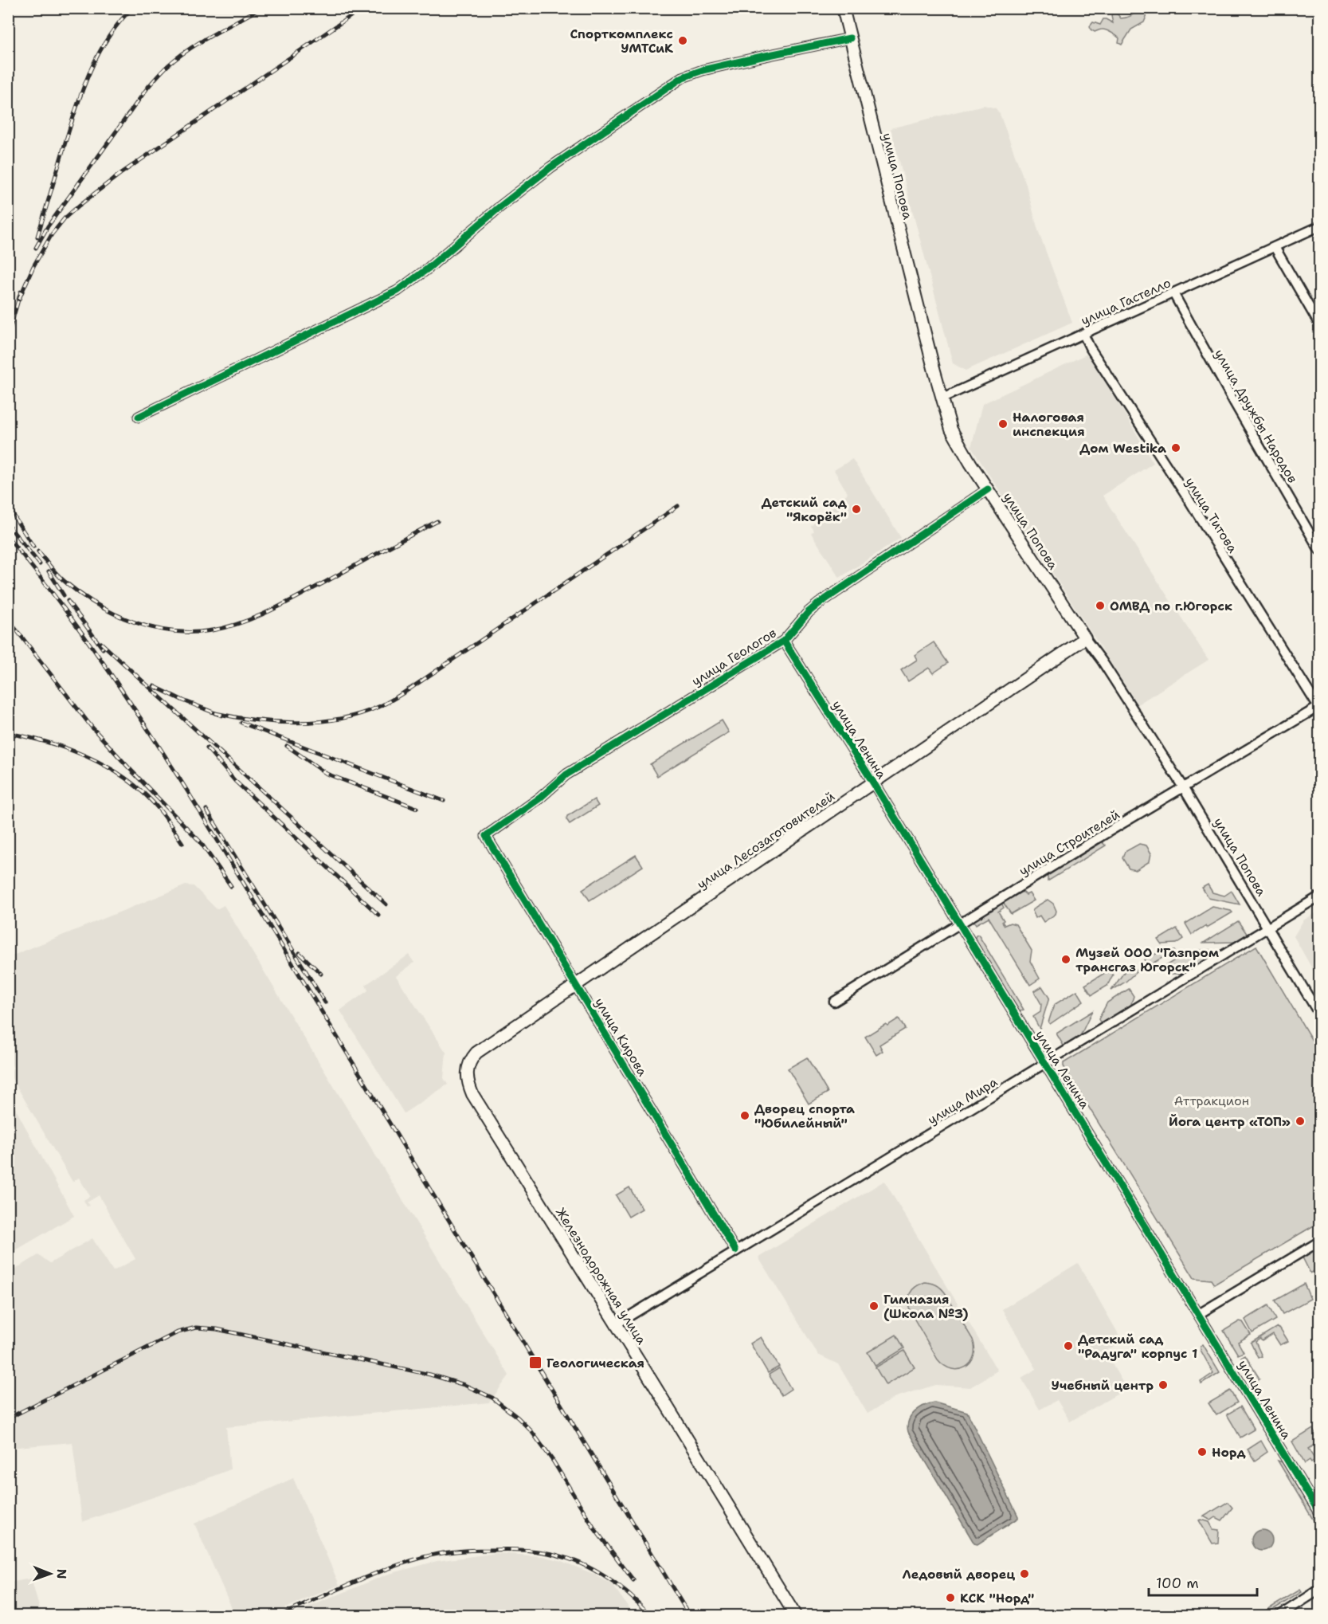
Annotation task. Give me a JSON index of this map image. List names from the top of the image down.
{
  "streets": {
    "main road": ["улица Попова", "улица Лесозаготовителей", "Железнодорожная улица"],
    "street": [
      "улица Гастелло",
      "улица Дружбы Народов",
      "улица Титова",
      "улица Геологов",
      "улица Ленина",
      "улица Строителей",
      "улица Кирова",
      "улица Мира"
    ]
  },
  "crossings": [
    ["улица Попова", "улица Гастелло"],
    ["улица Попова", "улица Геологов"],
    ["улица Попова", "улица Лесозаготовителей"],
    ["улица Попова", "улица Строителей"],
    ["улица Попова", "улица Мира"],
    ["улица Гастелло", "улица Дружбы Народов"],
    ["улица Гастелло", "улица Титова"],
    ["улица Титова", "улица Строителей"],
    ["улица Геологов", "улица Ленина"],
    ["улица Геологов", "улица Кирова"],
    ["улица Ленина", "улица Лесозаготовителей"],
    ["улица Ленина", "улица Строителей"],
    ["улица Ленина", "улица Мира"],
    ["улица Лесозаготовителей", "улица Кирова"],
    ["улица Лесозаготовителей", "Железнодорожная улица"],
    ["улица Кирова", "улица Мира"],
    ["улица Мира", "Железнодорожная улица"]
  ],
  "parks": ["Аттракцион"],
  "places": {
    "other": [
      "Спорткомплекс УМТСиК",
      "Налоговая инспекция",
      "Дом Westika",
      "Детский сад \"Якорёк\"",
      "ОМВД по г.Югорск",
      "Музей ООО \"Газпром трансгаз Югорск\"",
      "Дворец спорта \"Юбилейный\"",
      "Йога центр «ТОП»",
      "Гимназия (Школа №3)",
      "Детский сад \"Радуга\" корпус 1",
      "Учебный центр",
      "Норд",
      "Ледовый дворец",
      "КСК \"Норд\""
    ],
    "transit": ["Геологическая"]
  },
  "scale_bar": "100 m",
  "north": "right"
}
